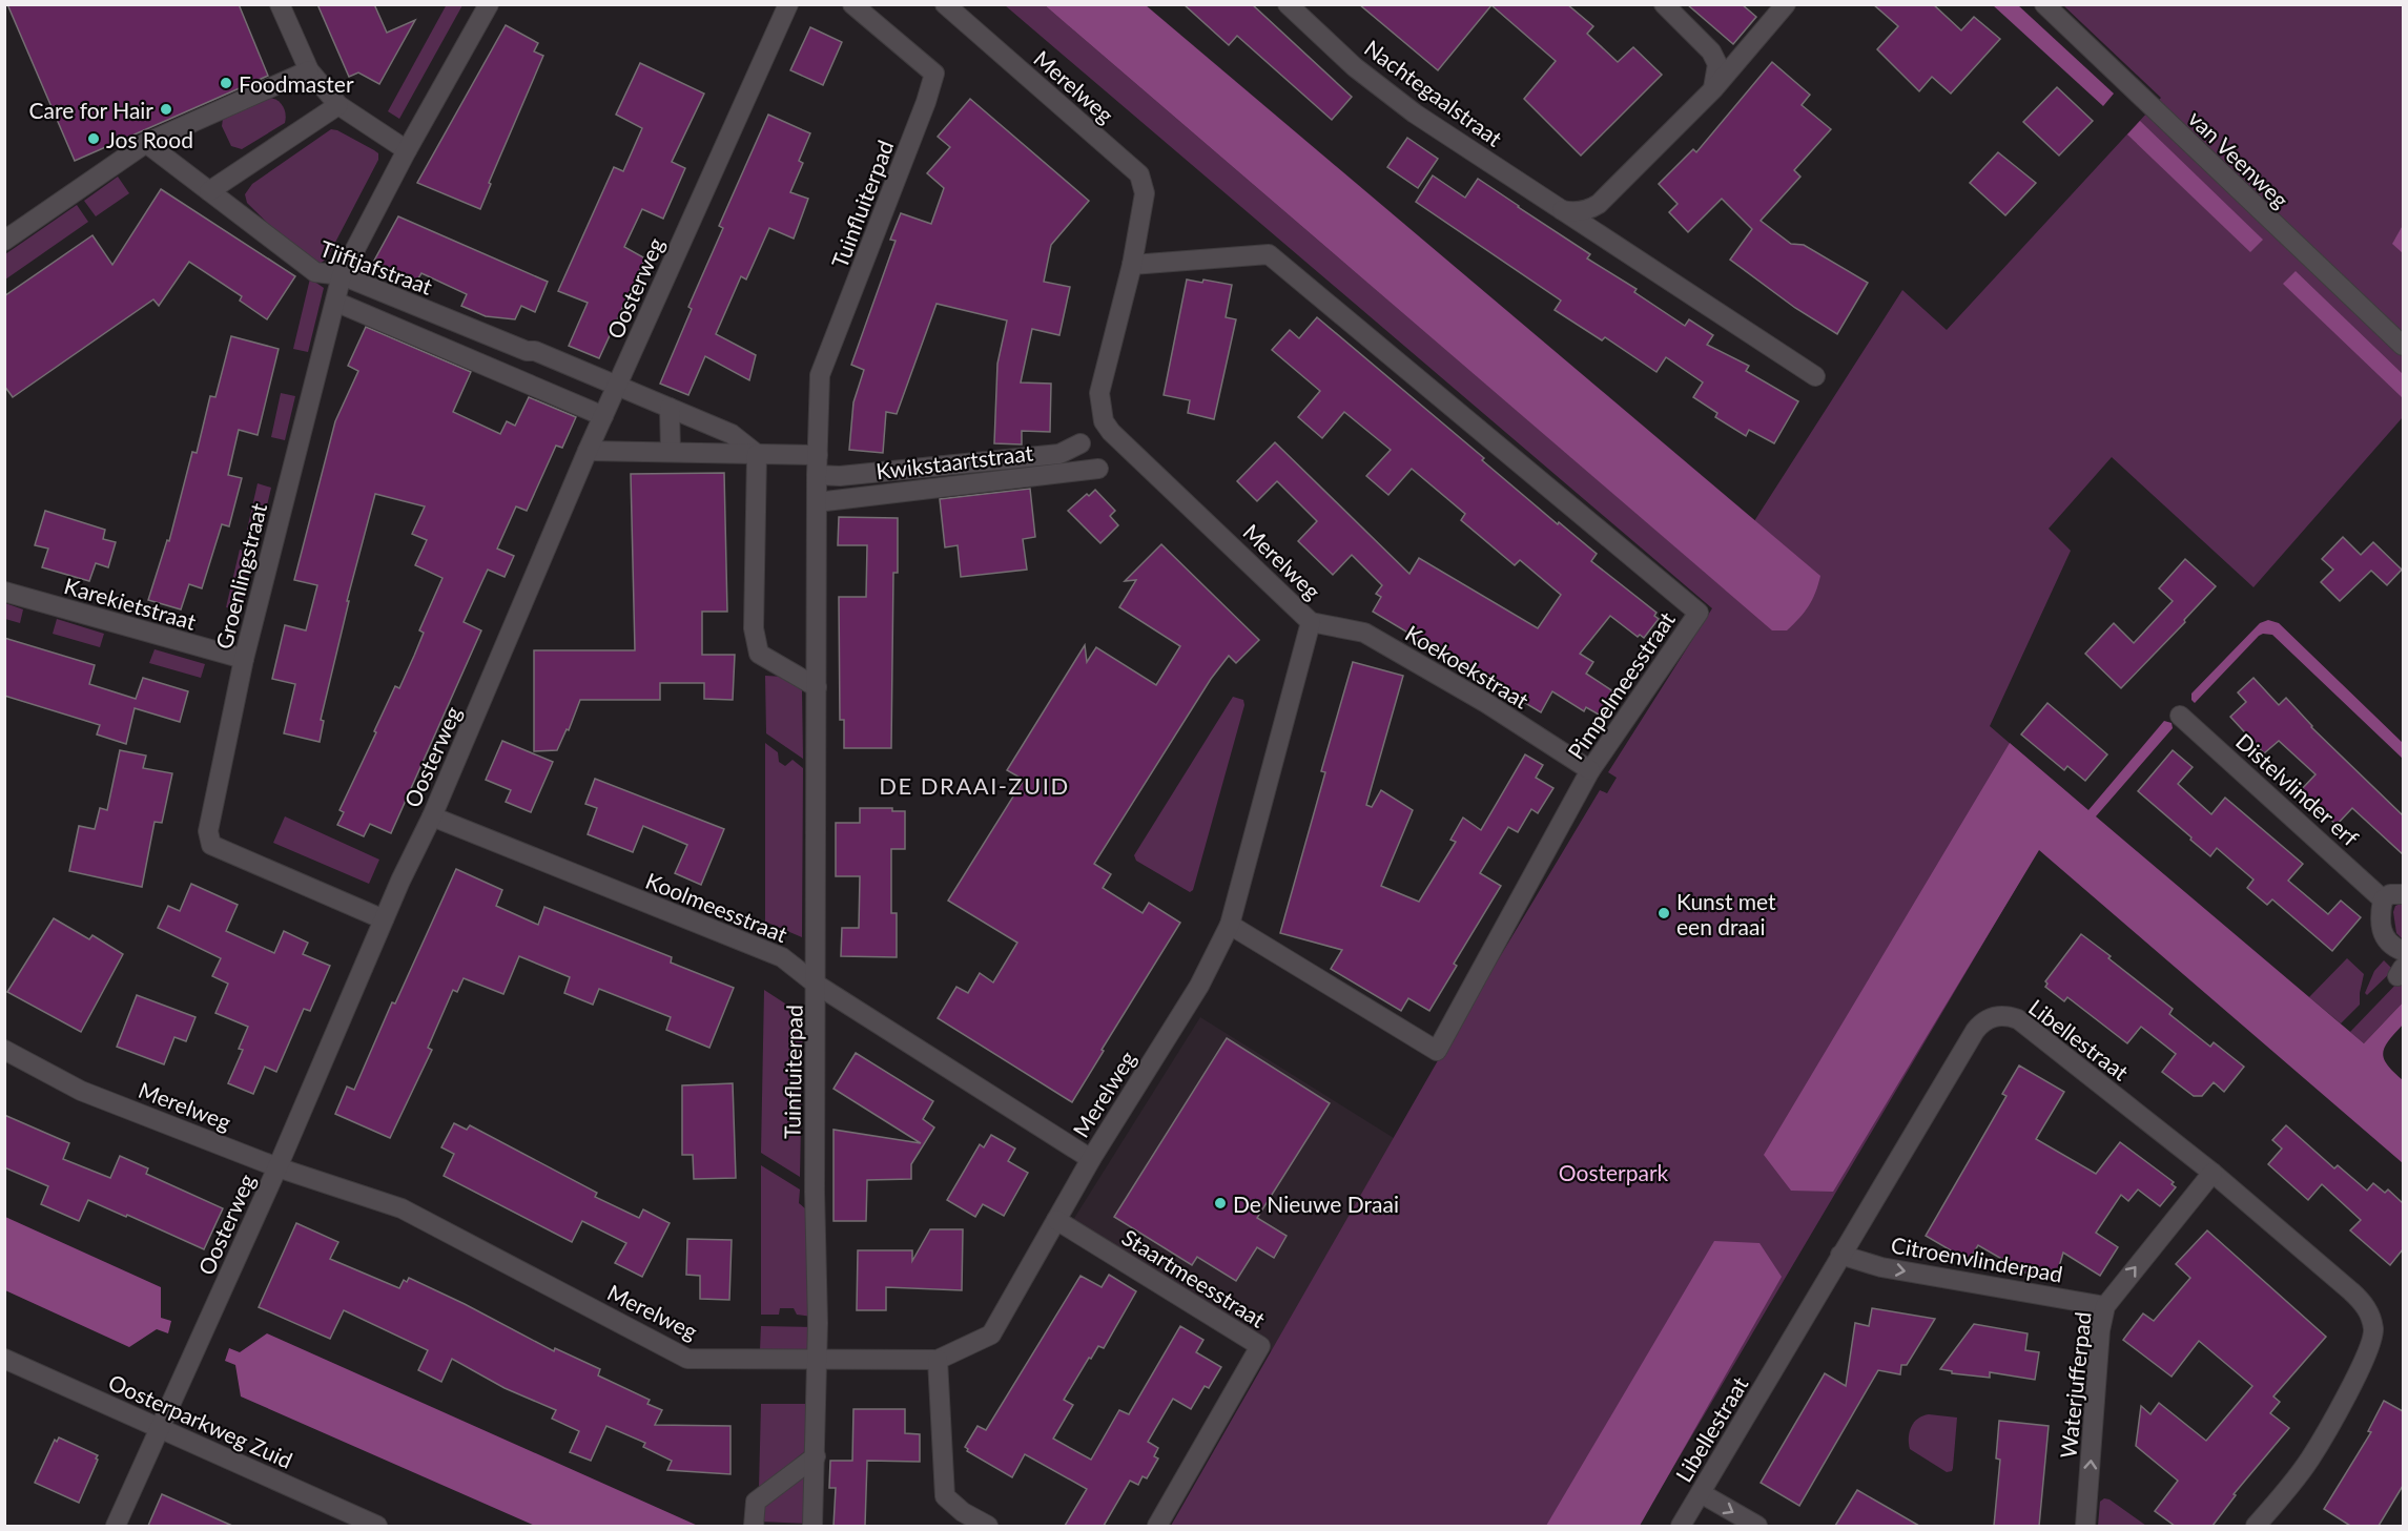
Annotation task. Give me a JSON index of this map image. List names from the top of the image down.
{
  "streets": {
    "street": [
      "Merelweg",
      "Nachtegaalstraat",
      "van Veenweg",
      "Tuinfluiterpad",
      "Tjiftjafstraat",
      "Oosterweg",
      "Kwikstaartstraat",
      "Groenlingstraat",
      "Karekietstraat",
      "Koekoekstraat",
      "Pimpelmeesstraat",
      "Distelvlinder erf",
      "Koolmeesstraat",
      "Libellestraat",
      "Citroenvlinderpad",
      "Staartmeesstraat",
      "Waterjufferpad",
      "Oosterparkweg Zuid"
    ]
  },
  "crossings": [
    ["Merelweg", "Tuinfluiterpad"],
    ["Merelweg", "Oosterweg"],
    ["Merelweg", "Koekoekstraat"],
    ["Merelweg", "Pimpelmeesstraat"],
    ["Merelweg", "Koolmeesstraat"],
    ["Merelweg", "Staartmeesstraat"],
    ["Tuinfluiterpad", "Kwikstaartstraat"],
    ["Tuinfluiterpad", "Koolmeesstraat"],
    ["Tjiftjafstraat", "Oosterweg"],
    ["Tjiftjafstraat", "Groenlingstraat"],
    ["Oosterweg", "Groenlingstraat"],
    ["Oosterweg", "Koolmeesstraat"],
    ["Oosterweg", "Oosterparkweg Zuid"],
    ["Groenlingstraat", "Karekietstraat"],
    ["Koekoekstraat", "Pimpelmeesstraat"],
    ["Libellestraat", "Citroenvlinderpad"],
    ["Libellestraat", "Waterjufferpad"],
    ["Citroenvlinderpad", "Waterjufferpad"]
  ],
  "one_way": ["Citroenvlinderpad", "Waterjufferpad"],
  "districts": ["DE DRAAI-ZUID"],
  "parks": ["Oosterpark"],
  "places": [
    "Foodmaster",
    "Care for Hair",
    "Jos Rood",
    "Kunst met een draai",
    "De Nieuwe Draai"
  ]
}
